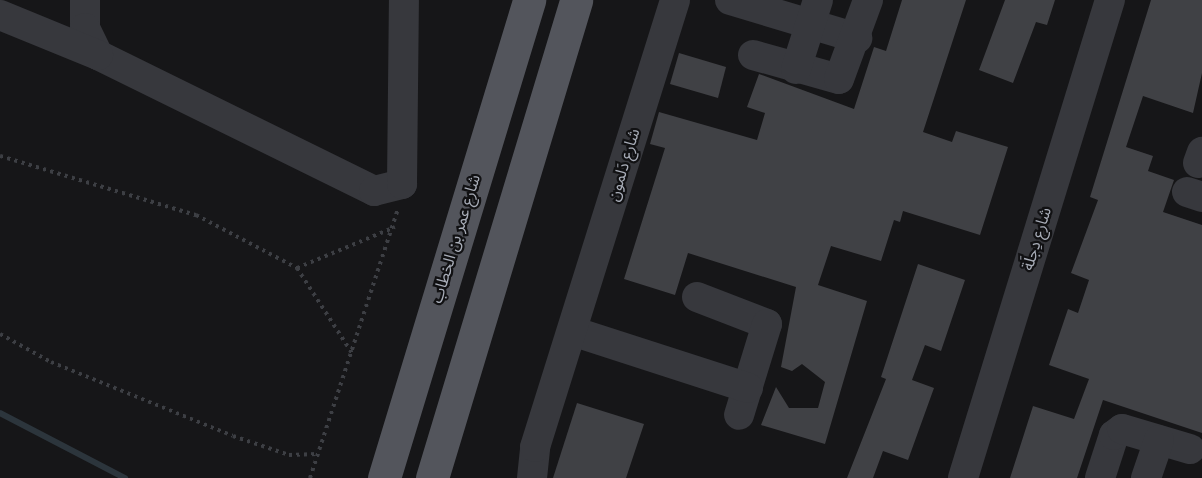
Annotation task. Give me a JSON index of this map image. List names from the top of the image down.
{
  "streets": {
    "main road": ["شارع عمر بن الخطاب"],
    "street": ["شارع دَلمون", "شارع دِجلَة"]
  }
}
